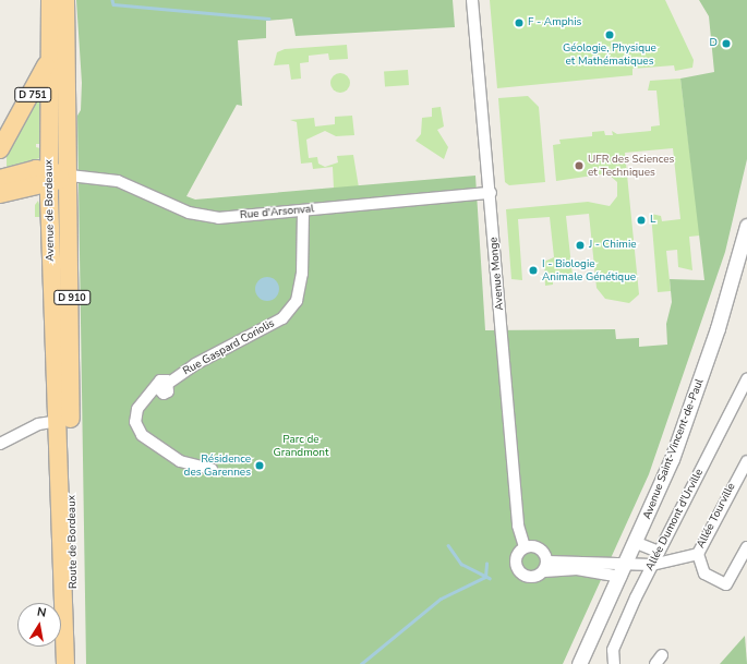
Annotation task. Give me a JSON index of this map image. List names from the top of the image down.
{
  "streets": {
    "main road": [
      "D 751",
      "Avenue de Bordeaux",
      "D 910",
      "Route de Bordeaux"
    ],
    "street": [
      "Rue d'Arsonval",
      "Avenue Monge",
      "Rue Gaspard Coriolis",
      "Avenue Saint-Vincent-de-Paul",
      "Allée Tourville",
      "Allée Dumont d'Urville"
    ]
  },
  "crossings": [
    ["D 751", "Avenue de Bordeaux"],
    ["Avenue de Bordeaux", "Rue d'Arsonval"],
    ["Avenue de Bordeaux", "Route de Bordeaux"],
    ["Rue d'Arsonval", "Avenue Monge"],
    ["Rue d'Arsonval", "Rue Gaspard Coriolis"],
    ["Avenue Monge", "Allée Tourville"],
    ["Avenue Saint-Vincent-de-Paul", "Allée Tourville"],
    ["Allée Tourville", "Allée Dumont d'Urville"]
  ],
  "parks": ["Parc de Grandmont"],
  "places": [
    "F - Amphis",
    "Géologie, Physique et Mathématiques",
    "D",
    "UFR des Sciences et Techniques",
    "L",
    "J - Chimie",
    "I - Biologie Animale Génétique",
    "Résidence des Garennes"
  ],
  "north": "top"
}
